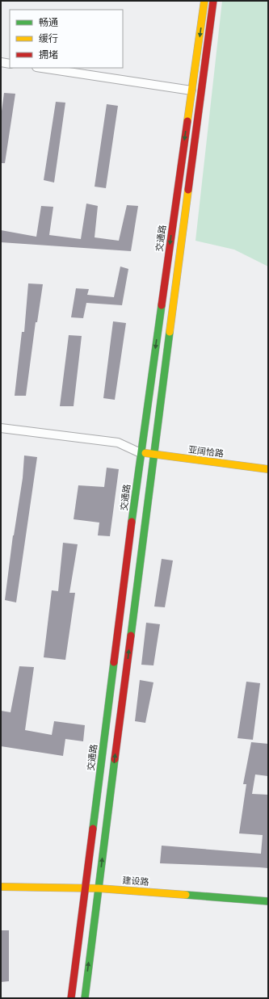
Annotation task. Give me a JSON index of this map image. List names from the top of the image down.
{
  "streets": {
    "main road": ["交通路", "亚阔恰路", "建设路"]
  },
  "crossings": [
    ["交通路", "亚阔恰路"],
    ["交通路", "建设路"]
  ],
  "legend": ["畅通", "缓行", "拥堵"]
}
